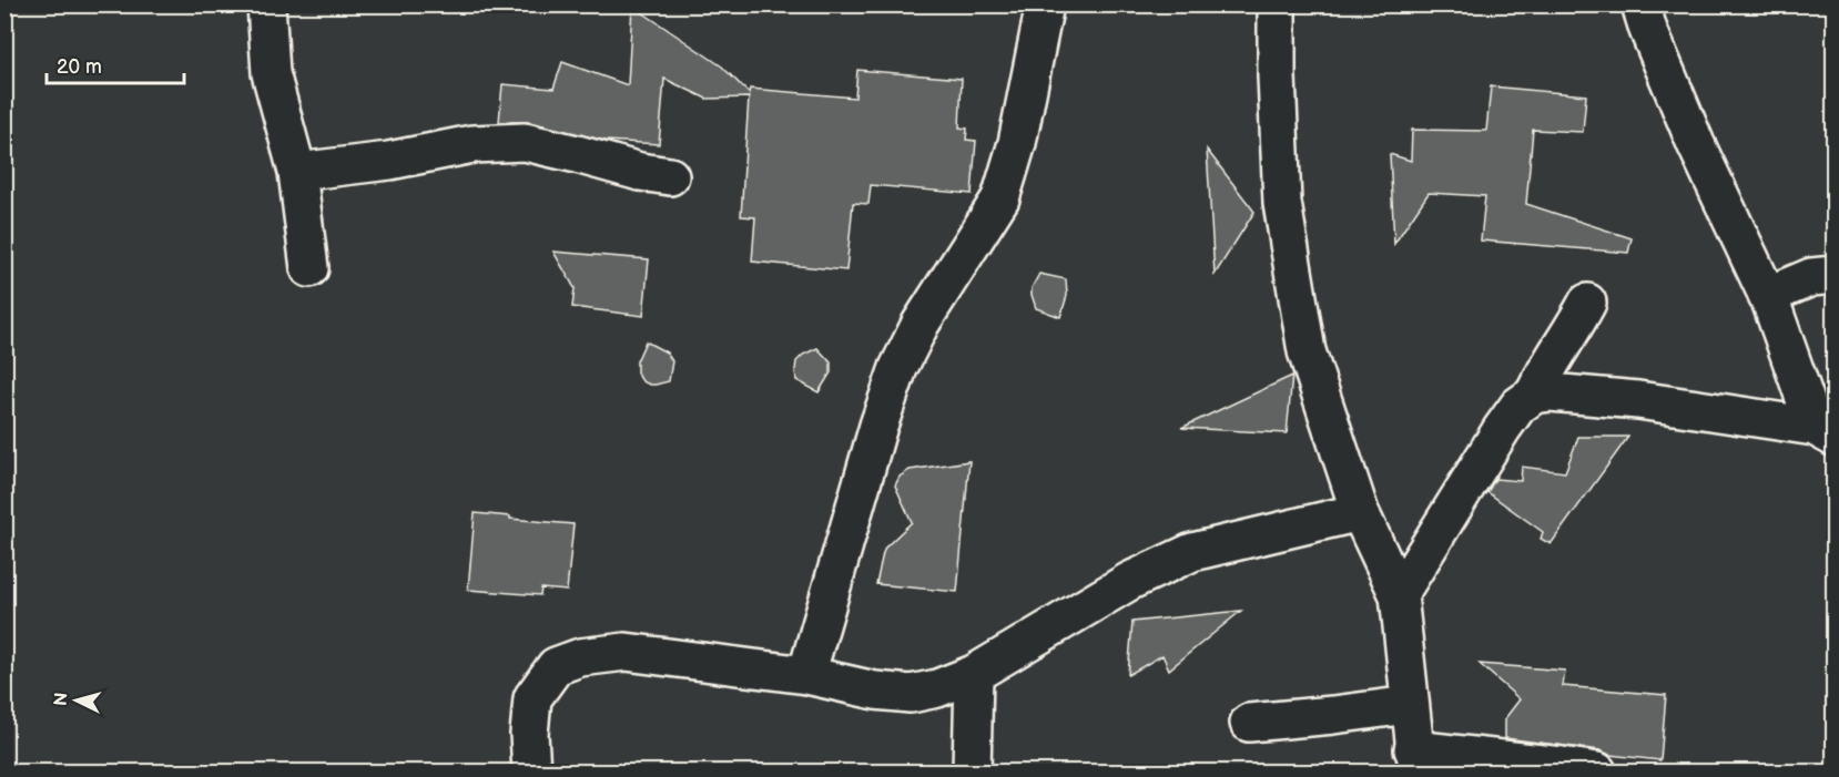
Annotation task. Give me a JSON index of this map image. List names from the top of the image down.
{
  "scale_bar": "20 m",
  "north": "left"
}
